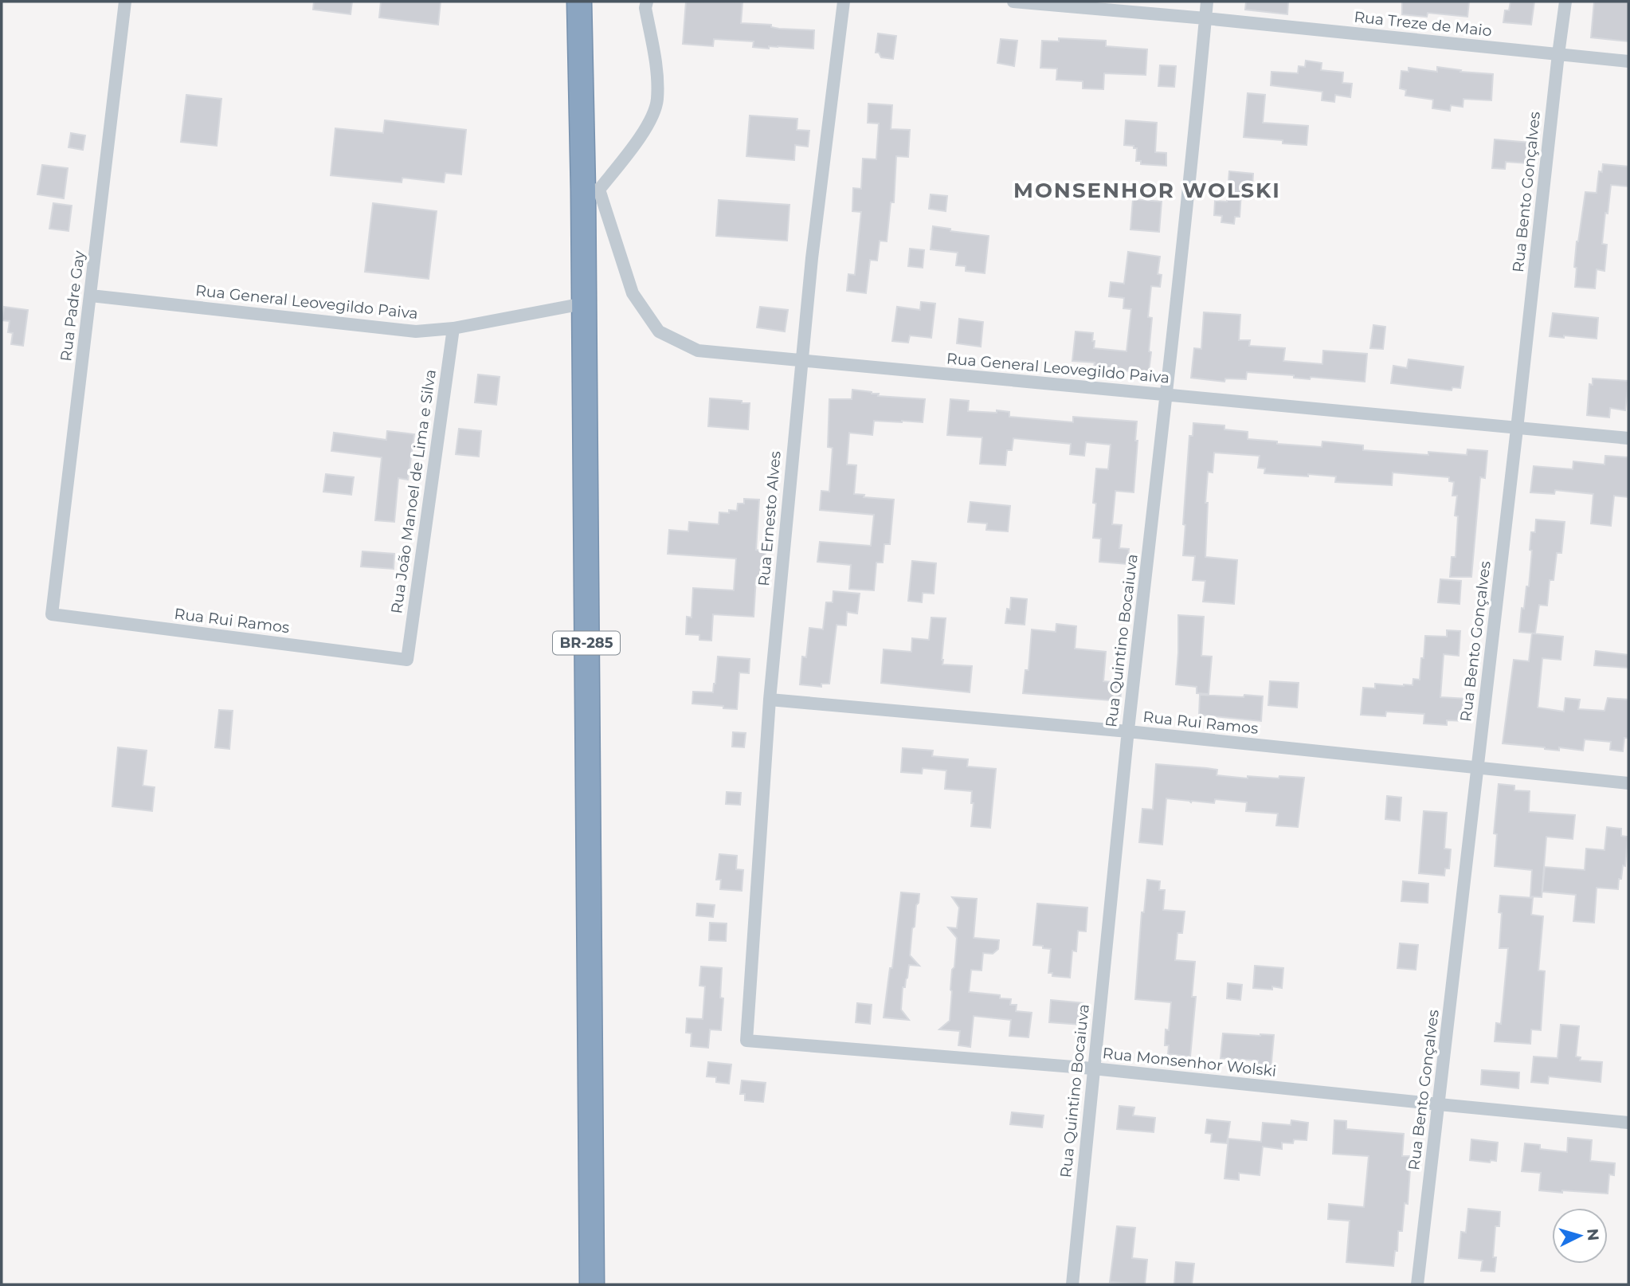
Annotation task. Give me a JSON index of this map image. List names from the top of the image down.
{
  "streets": {
    "highway": ["BR-285"],
    "street": [
      "Rua Treze de Maio",
      "Rua Bento Gonçalves",
      "Rua General Leovegildo Paiva",
      "Rua Padre Gay",
      "Rua João Manoel de Lima e Silva",
      "Rua Ernesto Alves",
      "Rua Rui Ramos",
      "Rua Quintino Bocaiuva",
      "Rua Monsenhor Wolski"
    ]
  },
  "crossings": [
    ["Rua Treze de Maio", "Rua Bento Gonçalves"],
    ["Rua Treze de Maio", "Rua Quintino Bocaiuva"],
    ["Rua Bento Gonçalves", "Rua General Leovegildo Paiva"],
    ["Rua Bento Gonçalves", "Rua Rui Ramos"],
    ["Rua Bento Gonçalves", "Rua Monsenhor Wolski"],
    ["Rua General Leovegildo Paiva", "Rua Padre Gay"],
    ["Rua General Leovegildo Paiva", "Rua João Manoel de Lima e Silva"],
    ["Rua General Leovegildo Paiva", "Rua Ernesto Alves"],
    ["Rua General Leovegildo Paiva", "Rua Quintino Bocaiuva"],
    ["Rua General Leovegildo Paiva", "BR-285"],
    ["Rua Padre Gay", "Rua Rui Ramos"],
    ["Rua João Manoel de Lima e Silva", "Rua Rui Ramos"],
    ["Rua Ernesto Alves", "Rua Rui Ramos"],
    ["Rua Ernesto Alves", "Rua Monsenhor Wolski"],
    ["Rua Rui Ramos", "Rua Quintino Bocaiuva"],
    ["Rua Quintino Bocaiuva", "Rua Monsenhor Wolski"]
  ],
  "districts": ["MONSENHOR WOLSKI"],
  "north": "right"
}
